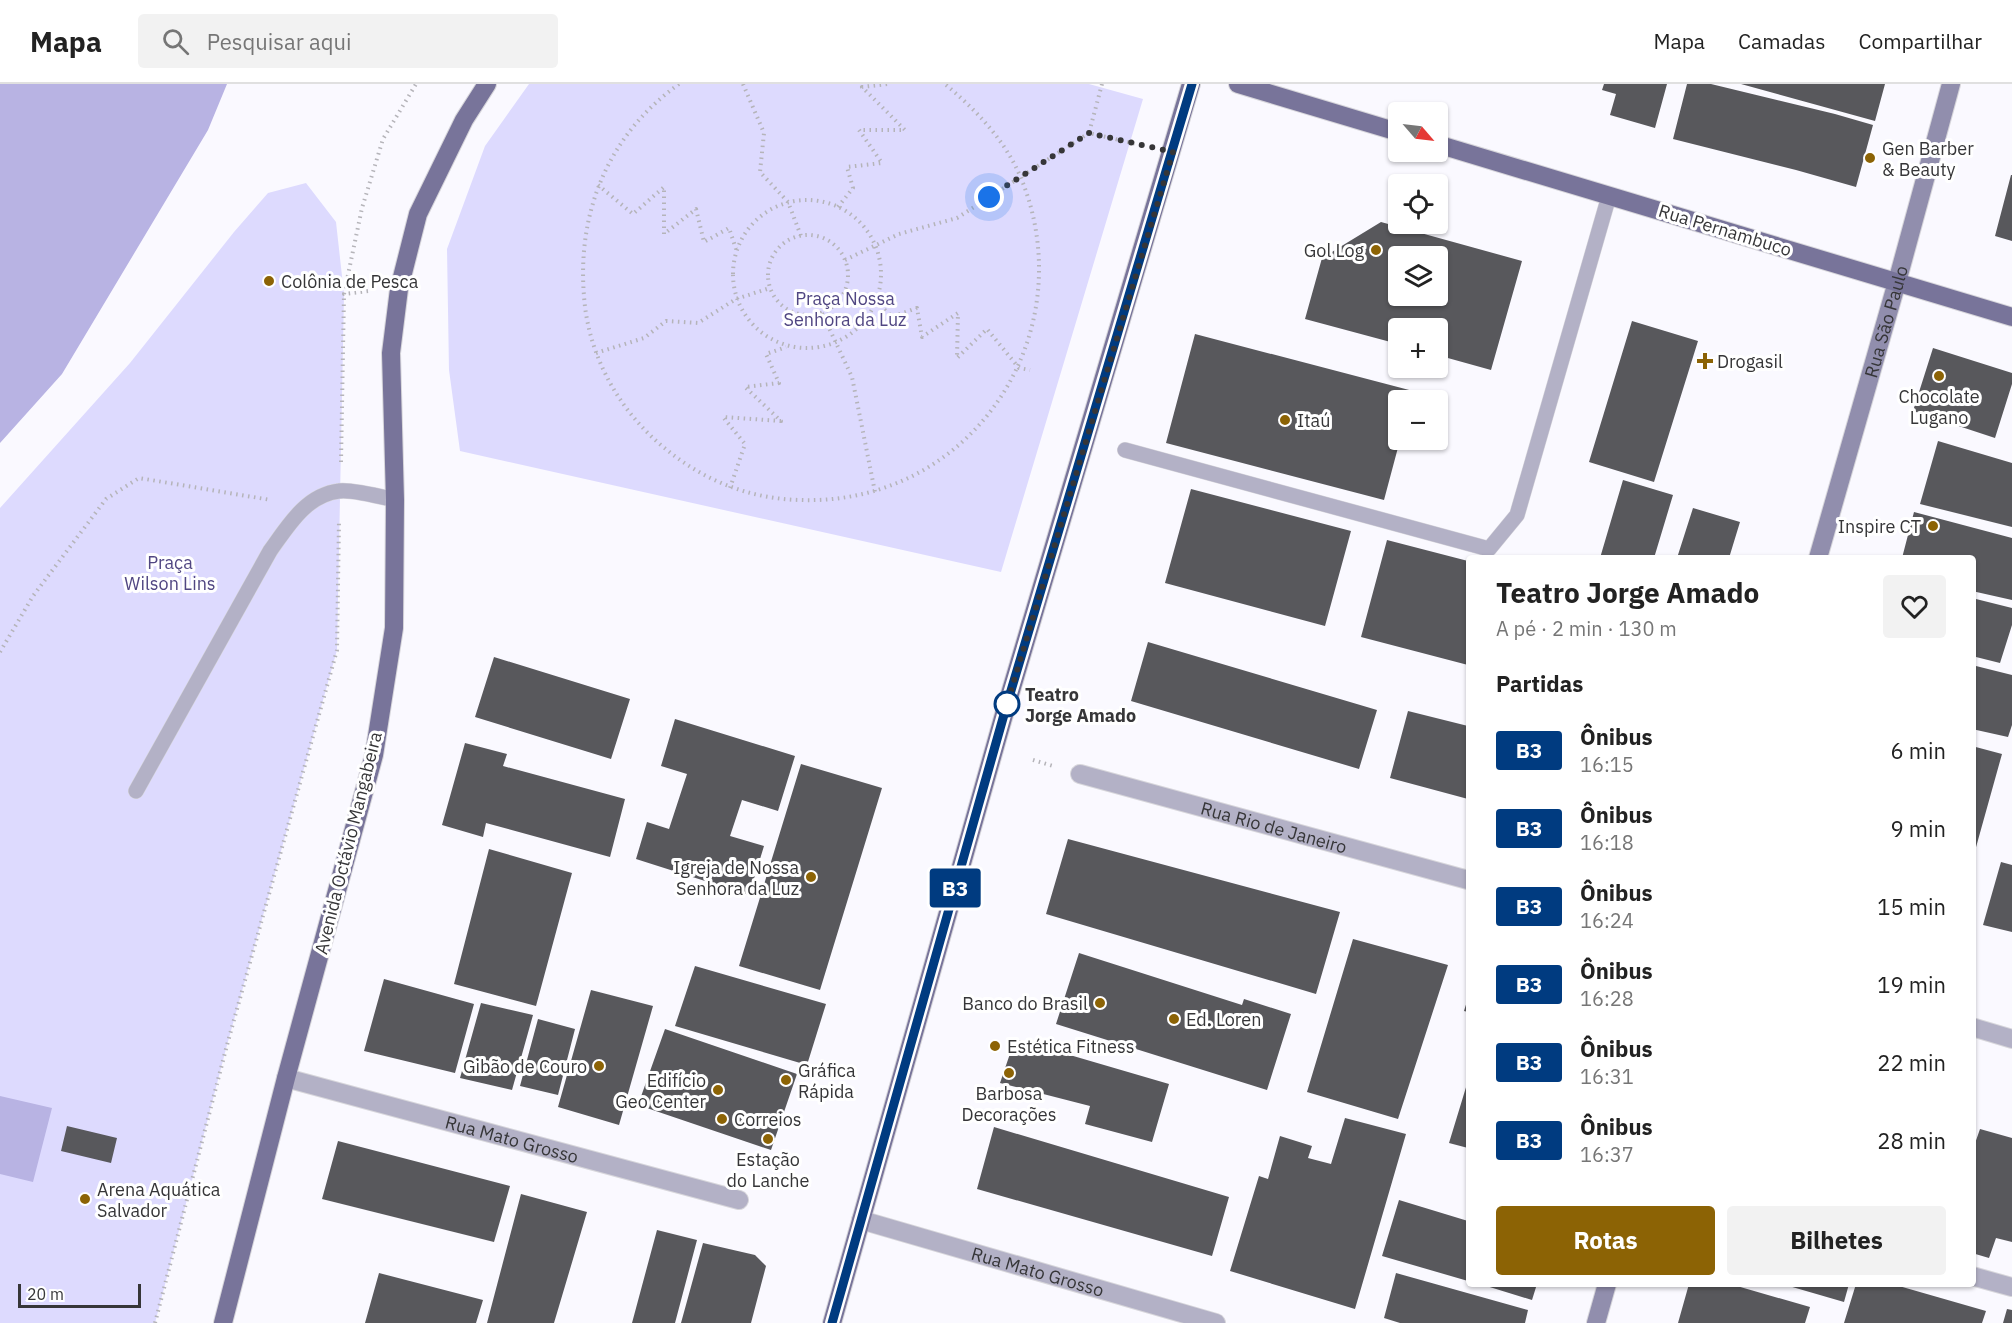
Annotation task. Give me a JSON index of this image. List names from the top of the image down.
{
  "streets": {
    "main road": ["Rua Pernambuco", "Avenida Octávio Mangabeira"],
    "street": ["Rua São Paulo", "Rua Rio de Janeiro", "Rua Mato Grosso"]
  },
  "crossings": [
    ["Rua Pernambuco", "Rua São Paulo"],
    ["Avenida Octávio Mangabeira", "Rua Mato Grosso"]
  ],
  "parks": ["Praça Nossa Senhora da Luz", "Praça Wilson Lins"],
  "places": {
    "other": [
      "Gen Barber & Beauty",
      "Gol Log",
      "Colônia de Pesca",
      "Chocolate Lugano",
      "Itaú",
      "Inspire CT",
      "Teatro Jorge Amado",
      "Igreja de Nossa Senhora da Luz",
      "Banco do Brasil",
      "Ed. Loren",
      "Estética Fitness",
      "Gibão de Couro",
      "Barbosa Decorações",
      "Gráfica Rápida",
      "Edifício Geo Center",
      "Correios",
      "Estação do Lanche",
      "Arena Aquática Salvador"
    ],
    "health": ["Drogasil"]
  },
  "lines": ["bus line B3"],
  "scale_bar": "20 m",
  "north": "bottom right",
  "page": {
    "header": "Mapa",
    "search": "Pesquisar aqui",
    "nav": ["Mapa", "Camadas", "Compartilhar"],
    "on_map": "B3",
    "map_buttons": ["+", "−"],
    "heading": [
      ["Teatro Jorge Amado", "A pé · 2 min · 130 m"],
      "Partidas"
    ],
    "list": [
      {
        "mark": "B3",
        "name": "Ônibus",
        "note": "16:15",
        "value": "6 min"
      },
      {
        "mark": "B3",
        "name": "Ônibus",
        "note": "16:18",
        "value": "9 min"
      },
      {
        "mark": "B3",
        "name": "Ônibus",
        "note": "16:24",
        "value": "15 min"
      },
      {
        "mark": "B3",
        "name": "Ônibus",
        "note": "16:28",
        "value": "19 min"
      },
      {
        "mark": "B3",
        "name": "Ônibus",
        "note": "16:31",
        "value": "22 min"
      },
      {
        "mark": "B3",
        "name": "Ônibus",
        "note": "16:37",
        "value": "28 min"
      }
    ],
    "buttons": ["Rotas", "Bilhetes"],
    "scale": "20 m"
  }
}
